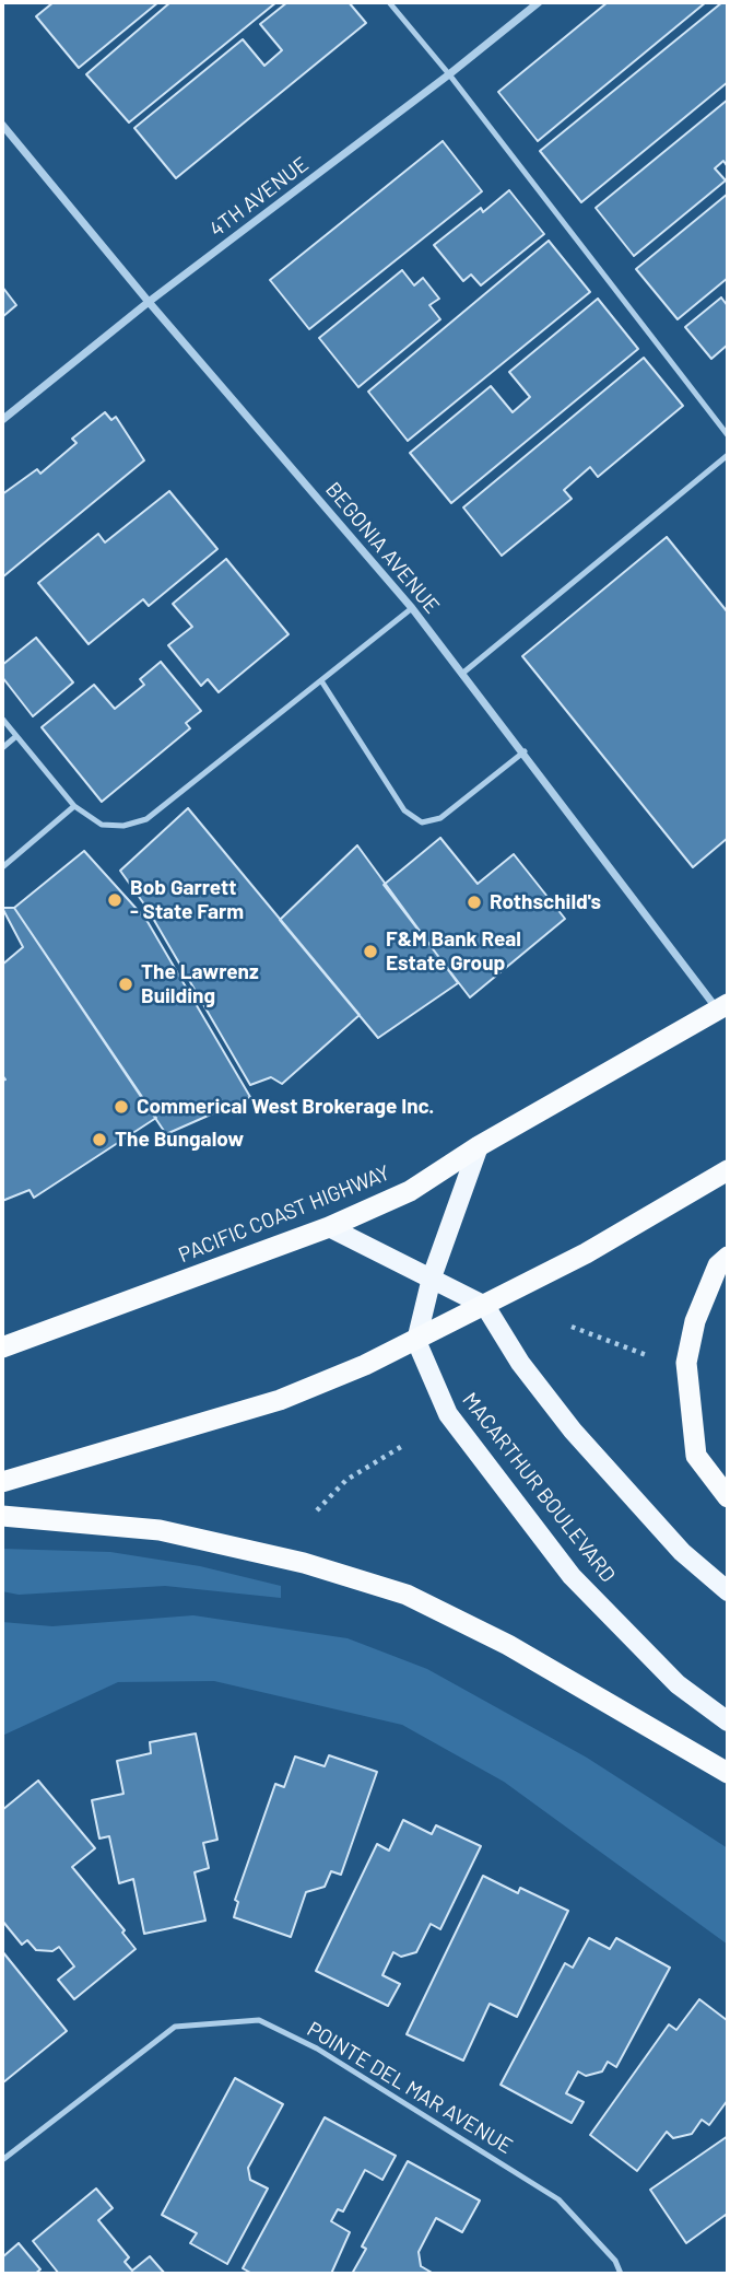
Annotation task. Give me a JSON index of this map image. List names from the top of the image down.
{
  "streets": {
    "highway": ["PACIFIC COAST HIGHWAY"],
    "main road": ["MACARTHUR BOULEVARD"],
    "street": ["4TH AVENUE", "BEGONIA AVENUE"],
    "lane": ["POINTE DEL MAR AVENUE"]
  },
  "crossings": [
    ["4TH AVENUE", "BEGONIA AVENUE"],
    ["BEGONIA AVENUE", "PACIFIC COAST HIGHWAY"]
  ],
  "places": [
    "Bob Garrett - State Farm",
    "Rothschild's",
    "F&M Bank Real Estate Group",
    "The Lawrenz Building",
    "Commerical West Brokerage Inc.",
    "The Bungalow"
  ]
}
